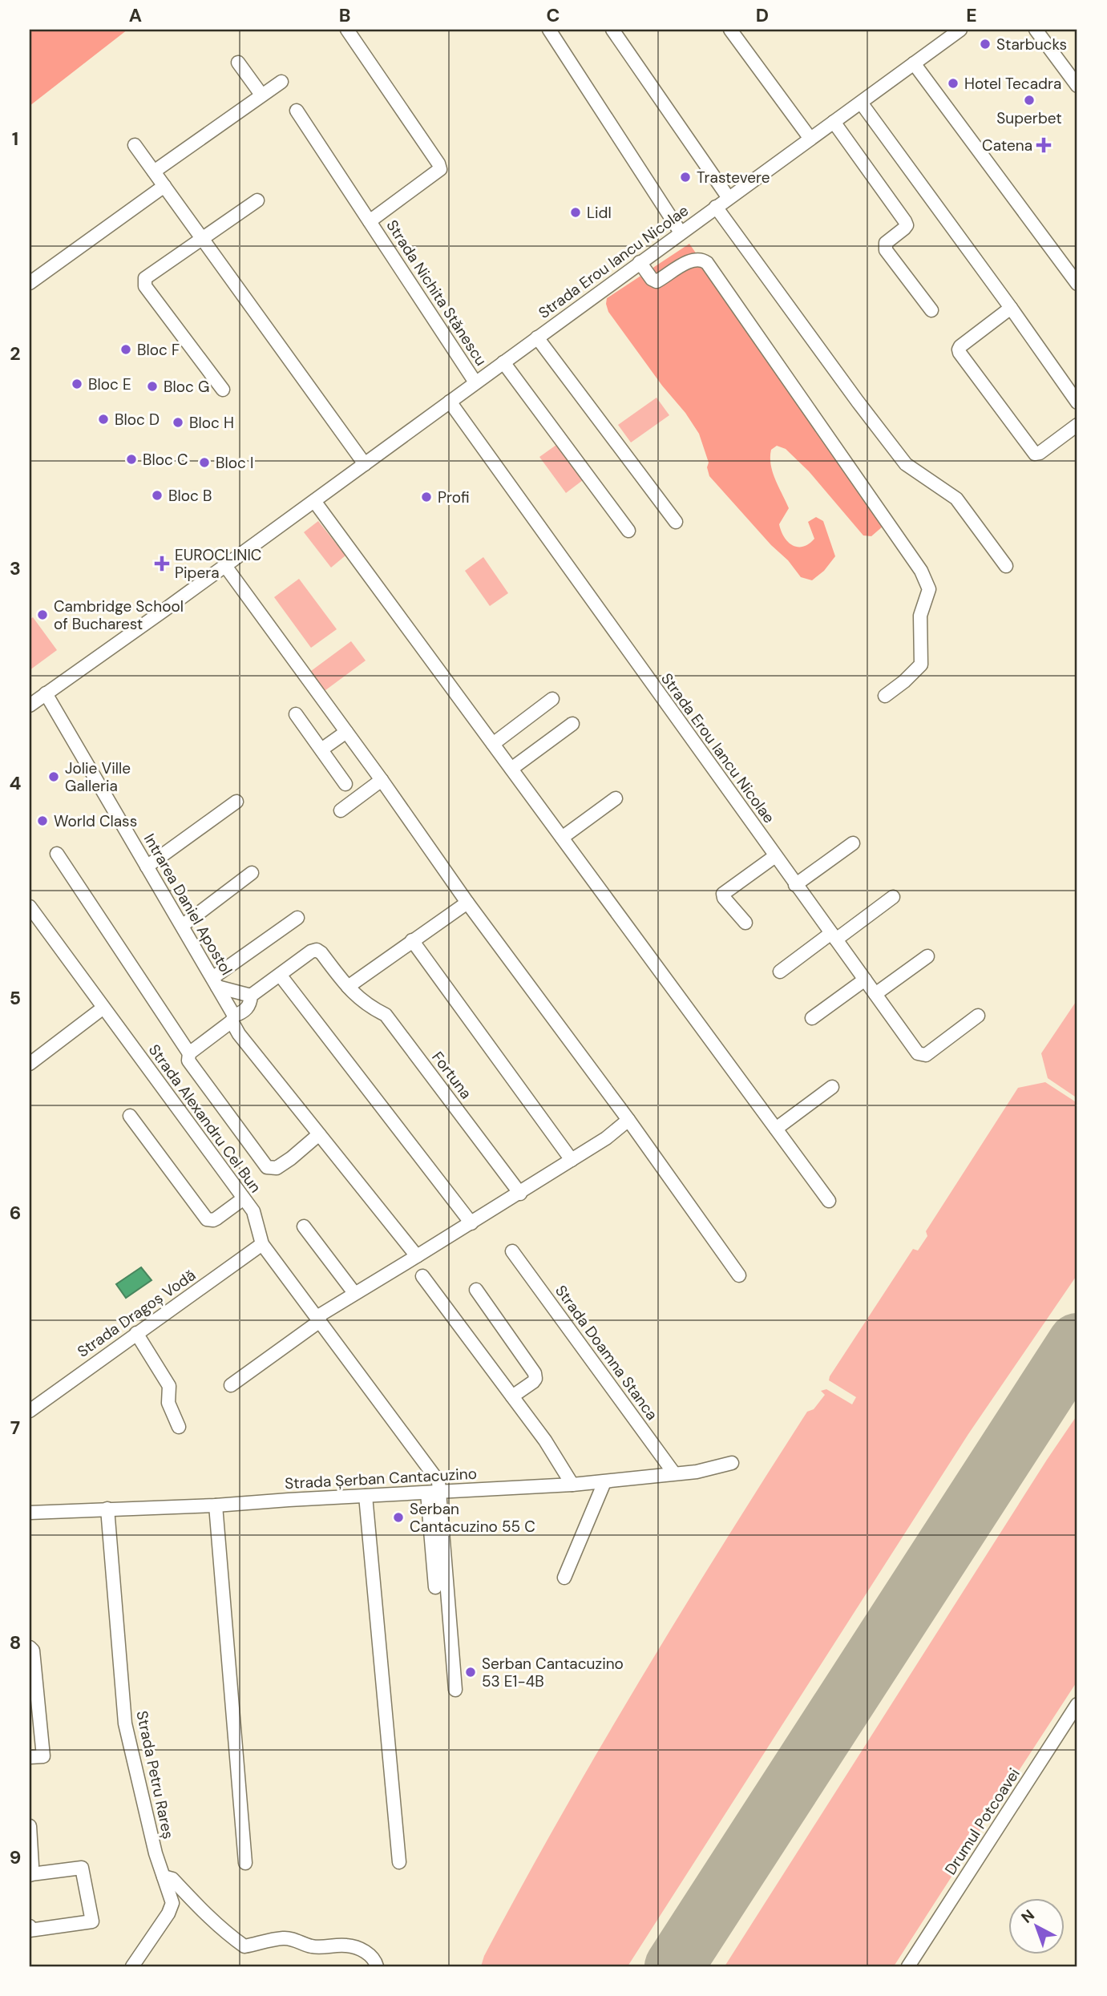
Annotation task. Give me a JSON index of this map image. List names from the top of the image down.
{
  "streets": {
    "street": [
      "Strada Erou Iancu Nicolae",
      "Strada Nichita Stănescu",
      "Intrarea Daniel Apostol",
      "Fortuna",
      "Strada Alexandru Cel Bun",
      "Strada Dragoș Vodă",
      "Strada Doamna Stanca",
      "Strada Șerban Cantacuzino",
      "Strada Petru Rareș",
      "Drumul Potcoavei"
    ]
  },
  "crossings": [
    ["Strada Erou Iancu Nicolae", "Strada Nichita Stănescu"],
    ["Strada Erou Iancu Nicolae", "Intrarea Daniel Apostol"],
    ["Strada Alexandru Cel Bun", "Strada Dragoș Vodă"],
    ["Strada Alexandru Cel Bun", "Strada Șerban Cantacuzino"],
    ["Strada Doamna Stanca", "Strada Șerban Cantacuzino"],
    ["Strada Șerban Cantacuzino", "Strada Petru Rareș"]
  ],
  "places": {
    "other": [
      "Starbucks",
      "Hotel Tecadra",
      "Superbet",
      "Trastevere",
      "Lidl",
      "Bloc F",
      "Bloc E",
      "Bloc G",
      "Bloc D",
      "Bloc H",
      "Bloc C",
      "Bloc I",
      "Bloc B",
      "Profi",
      "Cambridge School of Bucharest",
      "Jolie Ville Galleria",
      "World Class",
      "Serban Cantacuzino 55 C",
      "Serban Cantacuzino 53 E1-4B"
    ],
    "health": ["Catena", "EUROCLINIC Pipera"]
  },
  "north": "top left",
  "grid": {
    "columns": [
      "A",
      "B",
      "C",
      "D",
      "E"
    ],
    "rows": [
      "1",
      "2",
      "3",
      "4",
      "5",
      "6",
      "7",
      "8",
      "9"
    ]
  }
}
